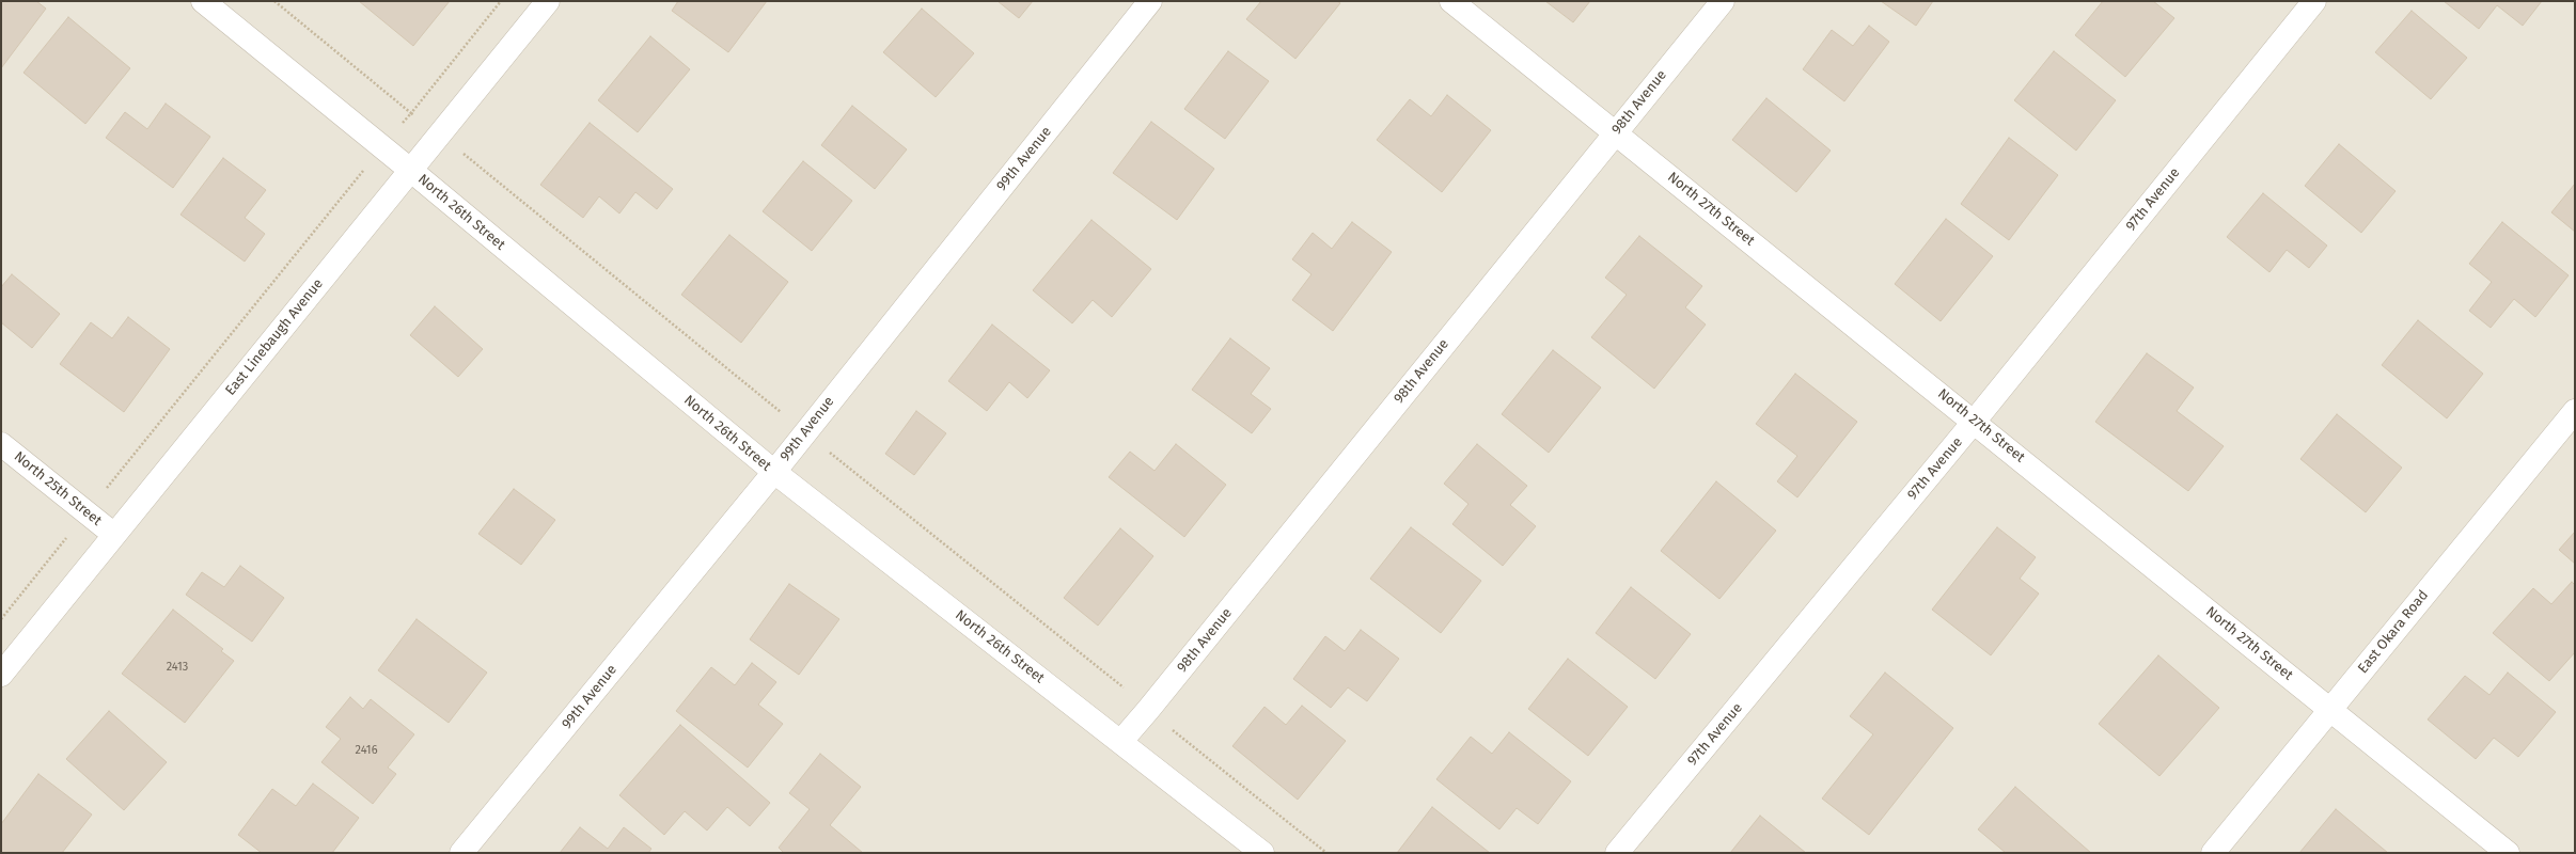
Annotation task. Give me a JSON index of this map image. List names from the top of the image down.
{
  "streets": {
    "street": [
      "98th Avenue",
      "99th Avenue",
      "97th Avenue",
      "North 27th Street",
      "North 26th Street",
      "East Linebaugh Avenue",
      "North 25th Street",
      "East Okara Road"
    ]
  },
  "crossings": [
    ["98th Avenue", "North 27th Street"],
    ["98th Avenue", "North 26th Street"],
    ["99th Avenue", "North 26th Street"],
    ["97th Avenue", "North 27th Street"],
    ["North 27th Street", "East Okara Road"],
    ["North 26th Street", "East Linebaugh Avenue"],
    ["East Linebaugh Avenue", "North 25th Street"]
  ],
  "house_numbers": ["2413", "2416"]
}
